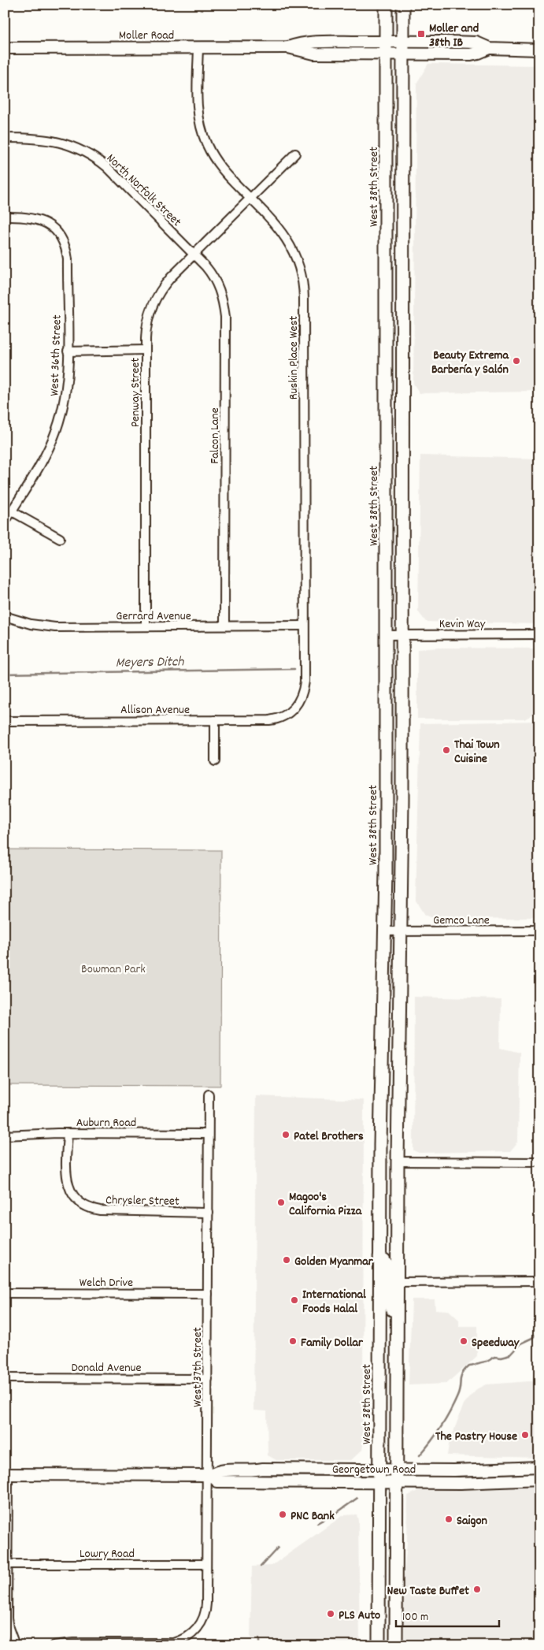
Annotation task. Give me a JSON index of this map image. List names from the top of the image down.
{
  "streets": {
    "main road": ["Moller Road", "West 38th Street", "Georgetown Road"],
    "street": [
      "North Norfolk Street",
      "West 36th Street",
      "Ruskin Place West",
      "Penway Street",
      "Falcon Lane",
      "Gerrard Avenue",
      "Kevin Way",
      "Allison Avenue",
      "Gemco Lane",
      "Auburn Road",
      "Chrysler Street",
      "Welch Drive",
      "Donald Avenue",
      "West 37th Street",
      "Lowry Road"
    ]
  },
  "crossings": [
    ["Moller Road", "West 38th Street"],
    ["Moller Road", "Ruskin Place West"],
    ["West 38th Street", "Kevin Way"],
    ["West 38th Street", "Gemco Lane"],
    ["West 38th Street", "Georgetown Road"],
    ["North Norfolk Street", "Penway Street"],
    ["North Norfolk Street", "Falcon Lane"],
    ["Ruskin Place West", "Penway Street"],
    ["Ruskin Place West", "Gerrard Avenue"],
    ["Ruskin Place West", "Allison Avenue"],
    ["Penway Street", "Falcon Lane"],
    ["Penway Street", "Gerrard Avenue"],
    ["Falcon Lane", "Gerrard Avenue"],
    ["Auburn Road", "Chrysler Street"],
    ["Auburn Road", "West 37th Street"],
    ["Chrysler Street", "West 37th Street"],
    ["Welch Drive", "West 37th Street"],
    ["Donald Avenue", "West 37th Street"],
    ["West 37th Street", "Georgetown Road"],
    ["West 37th Street", "Lowry Road"]
  ],
  "water": ["Meyers Ditch"],
  "parks": ["Bowman Park"],
  "places": {
    "transit": ["Moller and 38th IB"],
    "other": [
      "Beauty Extrema Barbería y Salón",
      "Thai Town Cuisine",
      "Patel Brothers",
      "Magoo's California Pizza",
      "Golden Myanmar",
      "International Foods Halal",
      "Family Dollar",
      "Speedway",
      "The Pastry House",
      "PNC Bank",
      "Saigon",
      "New Taste Buffet",
      "PLS Auto"
    ]
  },
  "scale_bar": "100 m"
}
